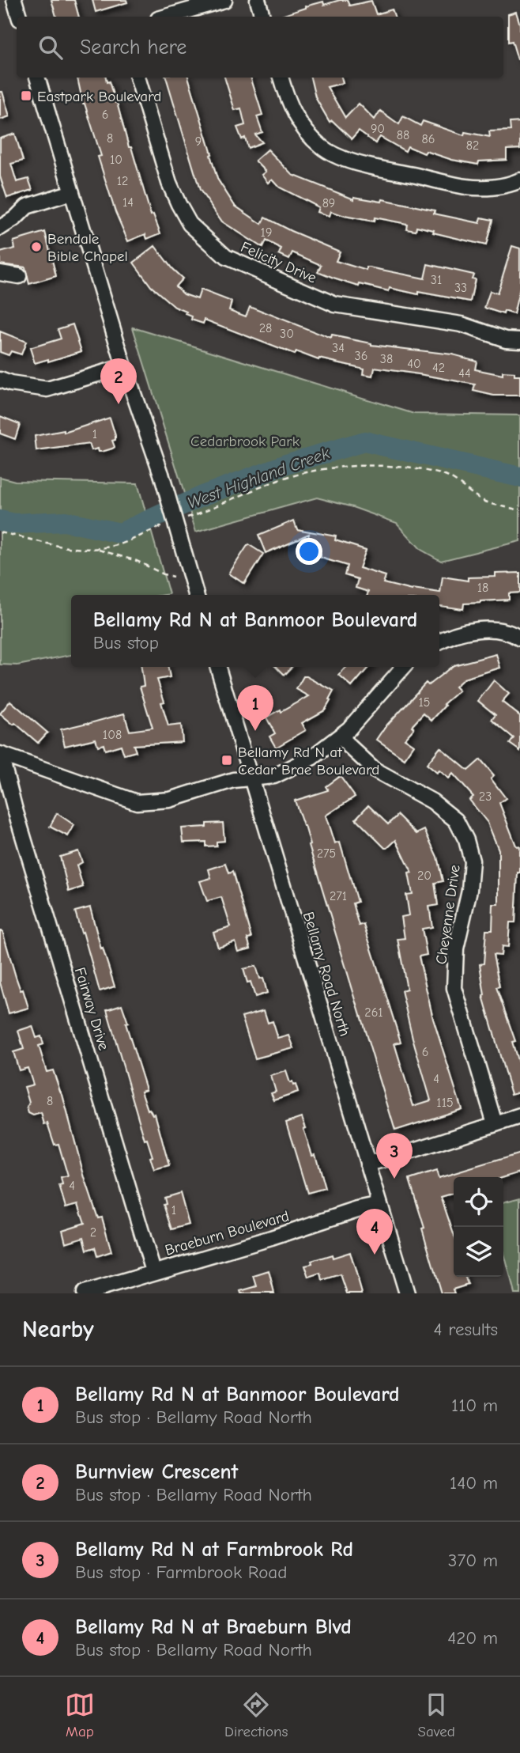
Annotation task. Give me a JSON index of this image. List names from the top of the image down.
{
  "streets": {
    "street": [
      "Felicity Drive",
      "Cheyenne Drive",
      "Bellamy Road North",
      "Fairway Drive",
      "Braeburn Boulevard"
    ]
  },
  "crossings": [
    ["Bellamy Road North", "Braeburn Boulevard"],
    ["Fairway Drive", "Braeburn Boulevard"]
  ],
  "water": ["West Highland Creek"],
  "parks": ["Cedarbrook Park"],
  "places": {
    "transit": ["Eastpark Boulevard", "Bellamy Rd N at Cedar Brae Boulevard"],
    "other": ["Bendale Bible Chapel"]
  },
  "house_numbers": [
    "6",
    "90",
    "88",
    "8",
    "86",
    "9",
    "82",
    "10",
    "12",
    "14",
    "89",
    "19",
    "31",
    "33",
    "28",
    "30",
    "34",
    "36",
    "38",
    "40",
    "42",
    "44",
    "1",
    "18",
    "15",
    "108",
    "23",
    "275",
    "20",
    "271",
    "261",
    "6",
    "4",
    "8",
    "115",
    "4",
    "1",
    "2"
  ],
  "page": {
    "search": "Search here",
    "pins": [
      "2",
      "1",
      "3",
      "4"
    ],
    "popup": ["Bellamy Rd N at Banmoor Boulevard", "Bus stop"],
    "heading": ["Nearby", "4 results"],
    "list": [
      {
        "mark": "1",
        "name": "Bellamy Rd N at Banmoor Boulevard",
        "note": "Bus stop · Bellamy Road North",
        "value": "110 m"
      },
      {
        "mark": "2",
        "name": "Burnview Crescent",
        "note": "Bus stop · Bellamy Road North",
        "value": "140 m"
      },
      {
        "mark": "3",
        "name": "Bellamy Rd N at Farmbrook Rd",
        "note": "Bus stop · Farmbrook Road",
        "value": "370 m"
      },
      {
        "mark": "4",
        "name": "Bellamy Rd N at Braeburn Blvd",
        "note": "Bus stop · Bellamy Road North",
        "value": "420 m"
      }
    ],
    "nav": ["Map", "Directions", "Saved"]
  }
}
